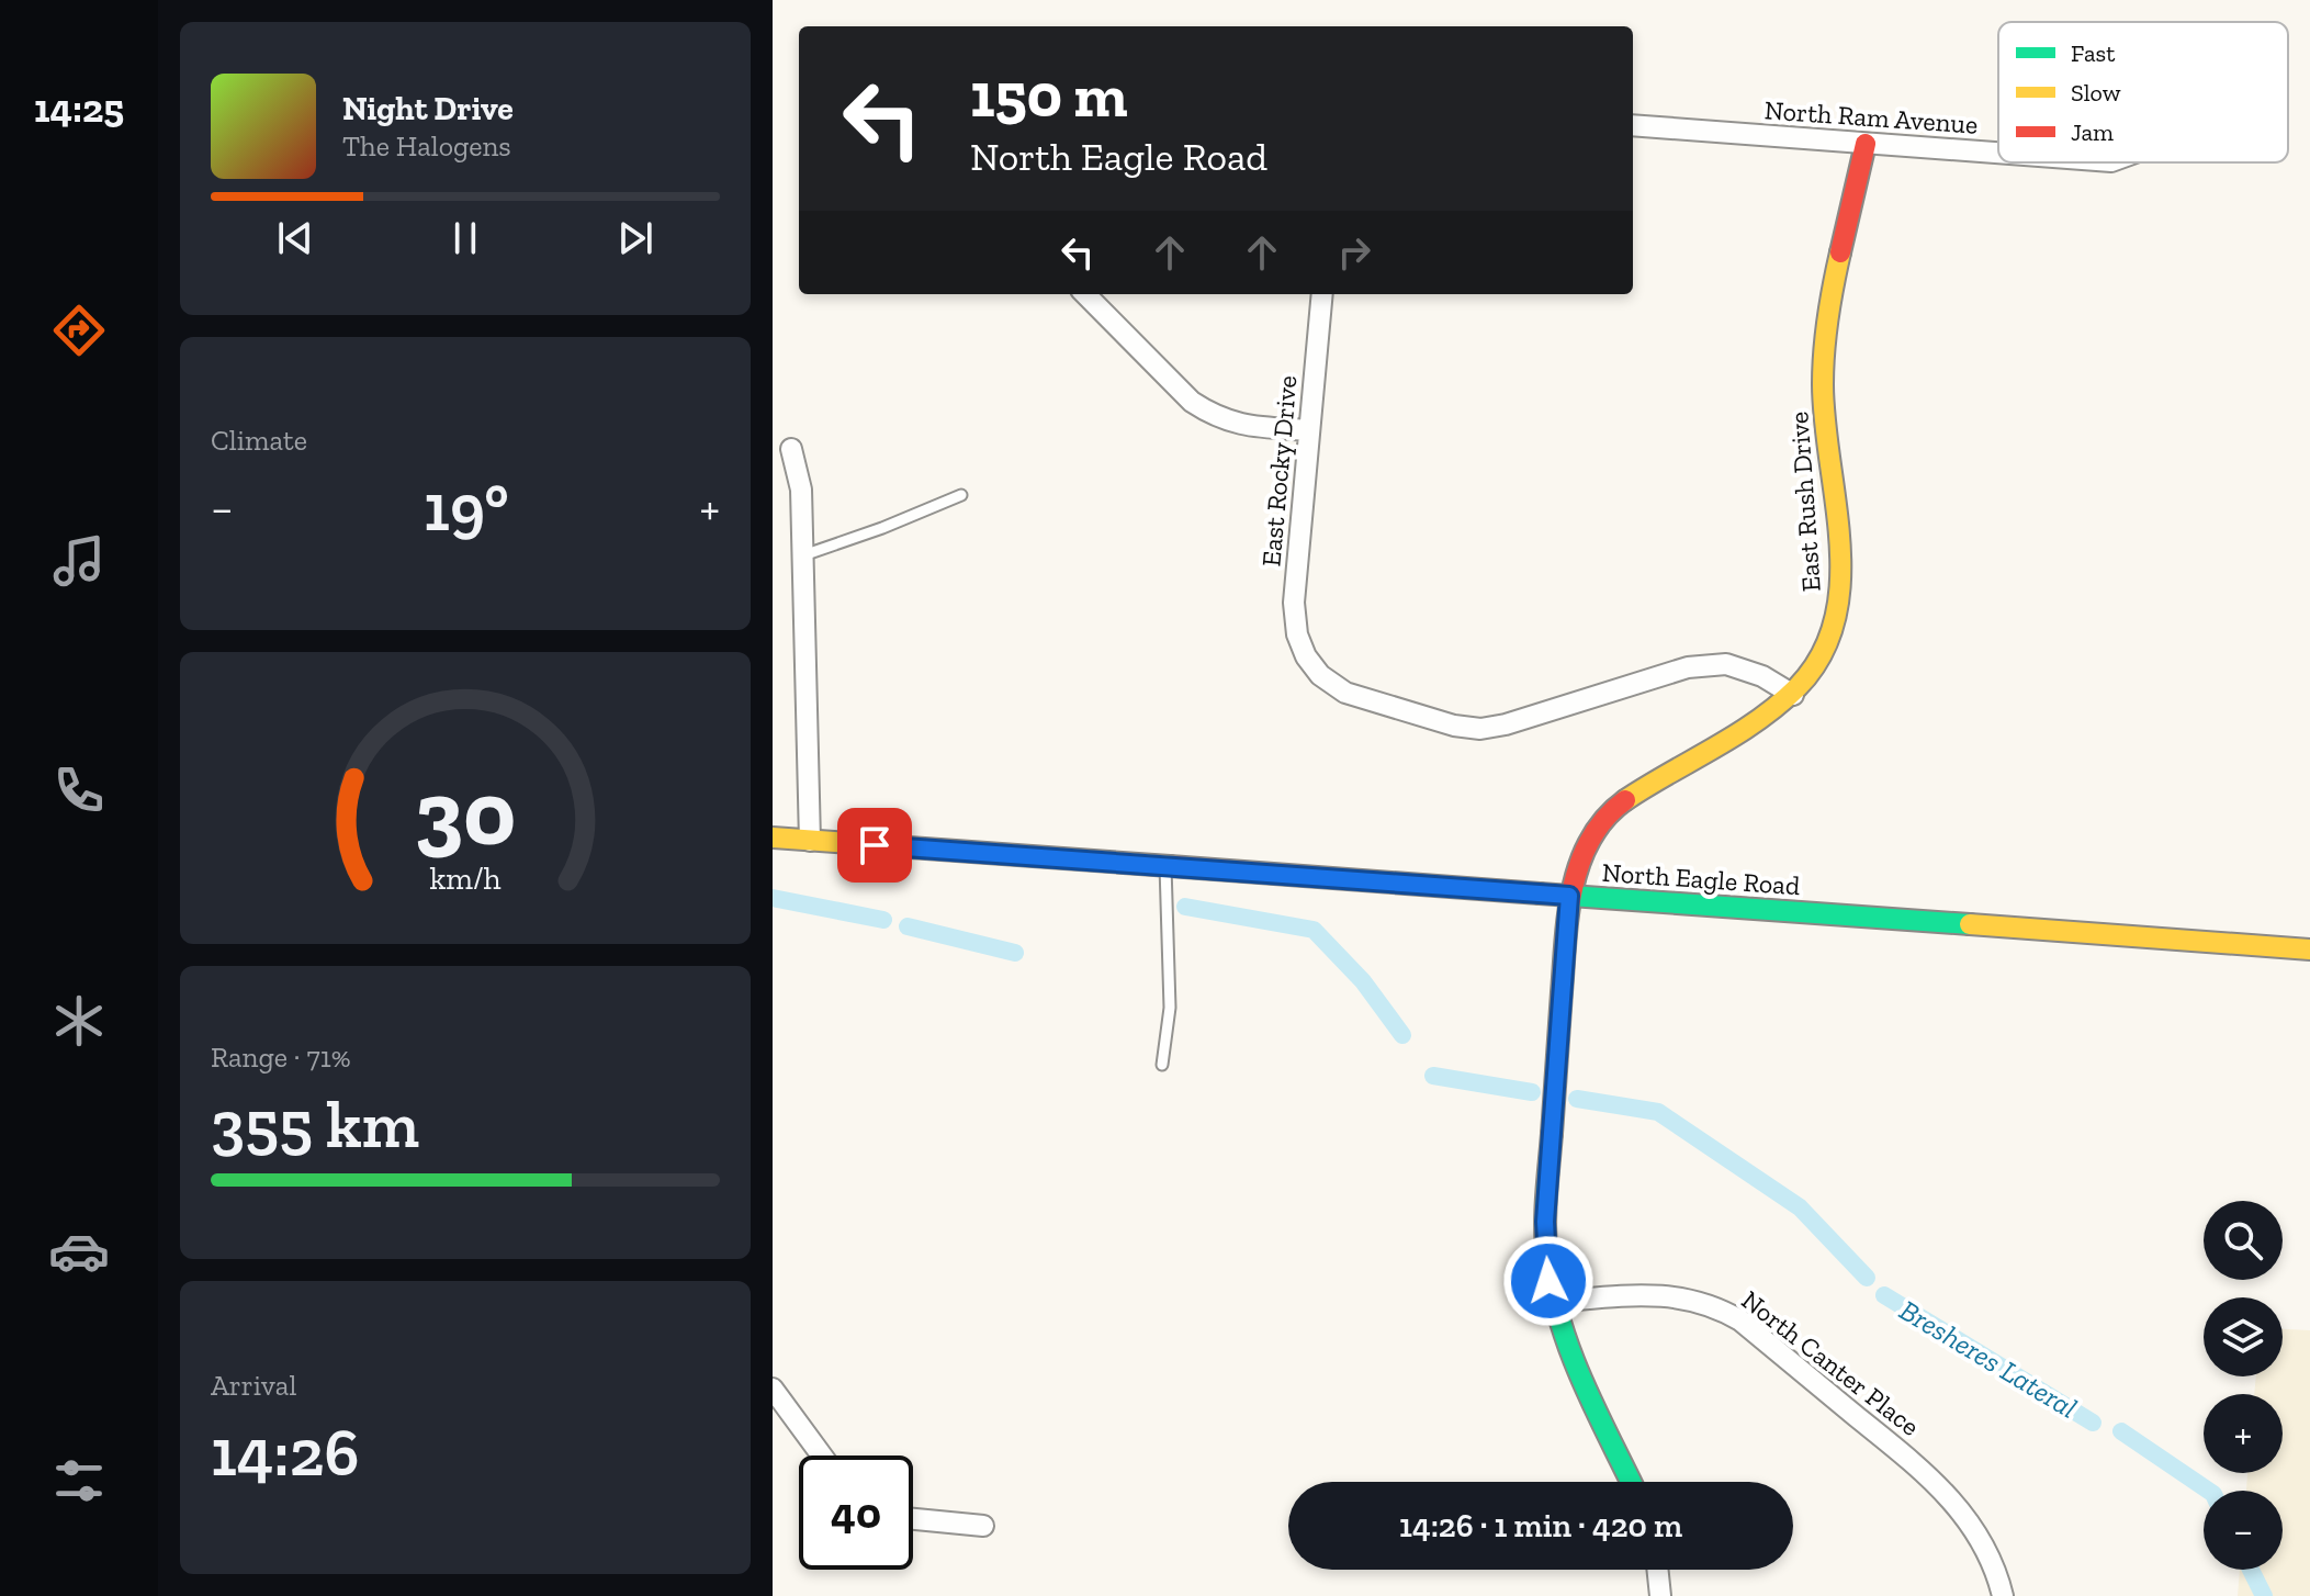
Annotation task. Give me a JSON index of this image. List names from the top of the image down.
{
  "streets": {
    "main road": ["East Rush Drive", "North Eagle Road"],
    "street": ["North Ram Avenue", "East Rocky Drive", "North Canter Place"]
  },
  "crossings": [
    ["North Ram Avenue", "East Rush Drive"],
    ["East Rocky Drive", "East Rush Drive"],
    ["East Rush Drive", "North Eagle Road"],
    ["East Rush Drive", "North Canter Place"]
  ],
  "water": ["Bresheres Lateral"],
  "legend": ["Fast", "Slow", "Jam"],
  "page": {
    "tabs": "14:25",
    "turn": ["150 m", "North Eagle Road"],
    "song": ["Night Drive", "The Halogens"],
    "tile": [
      "Climate",
      ["Range · 71%", "355 km"],
      ["Arrival", "14:26"]
    ],
    "heat": ["−", "19°", "+"],
    "map_buttons": ["+", "−"],
    "limit": "40",
    "trip": "14:26 · 1 min · 420 m",
    "gauge": ["30", "km/h"]
  }
}
